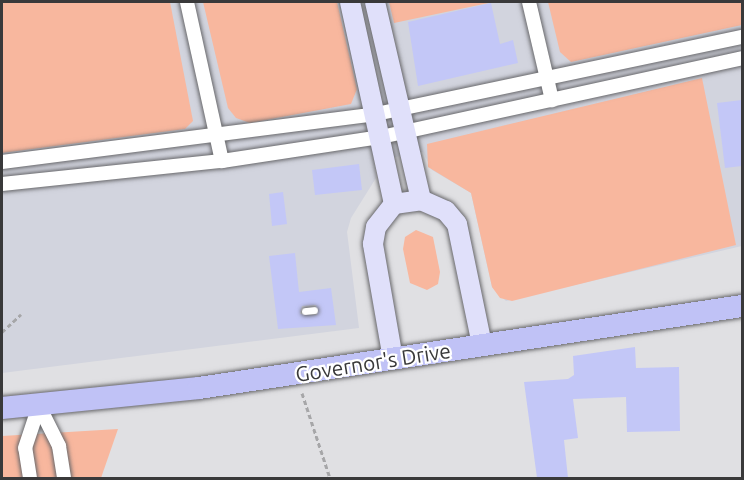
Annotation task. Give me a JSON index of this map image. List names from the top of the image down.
{
  "streets": {
    "main road": ["Governor's Drive"]
  }
}
